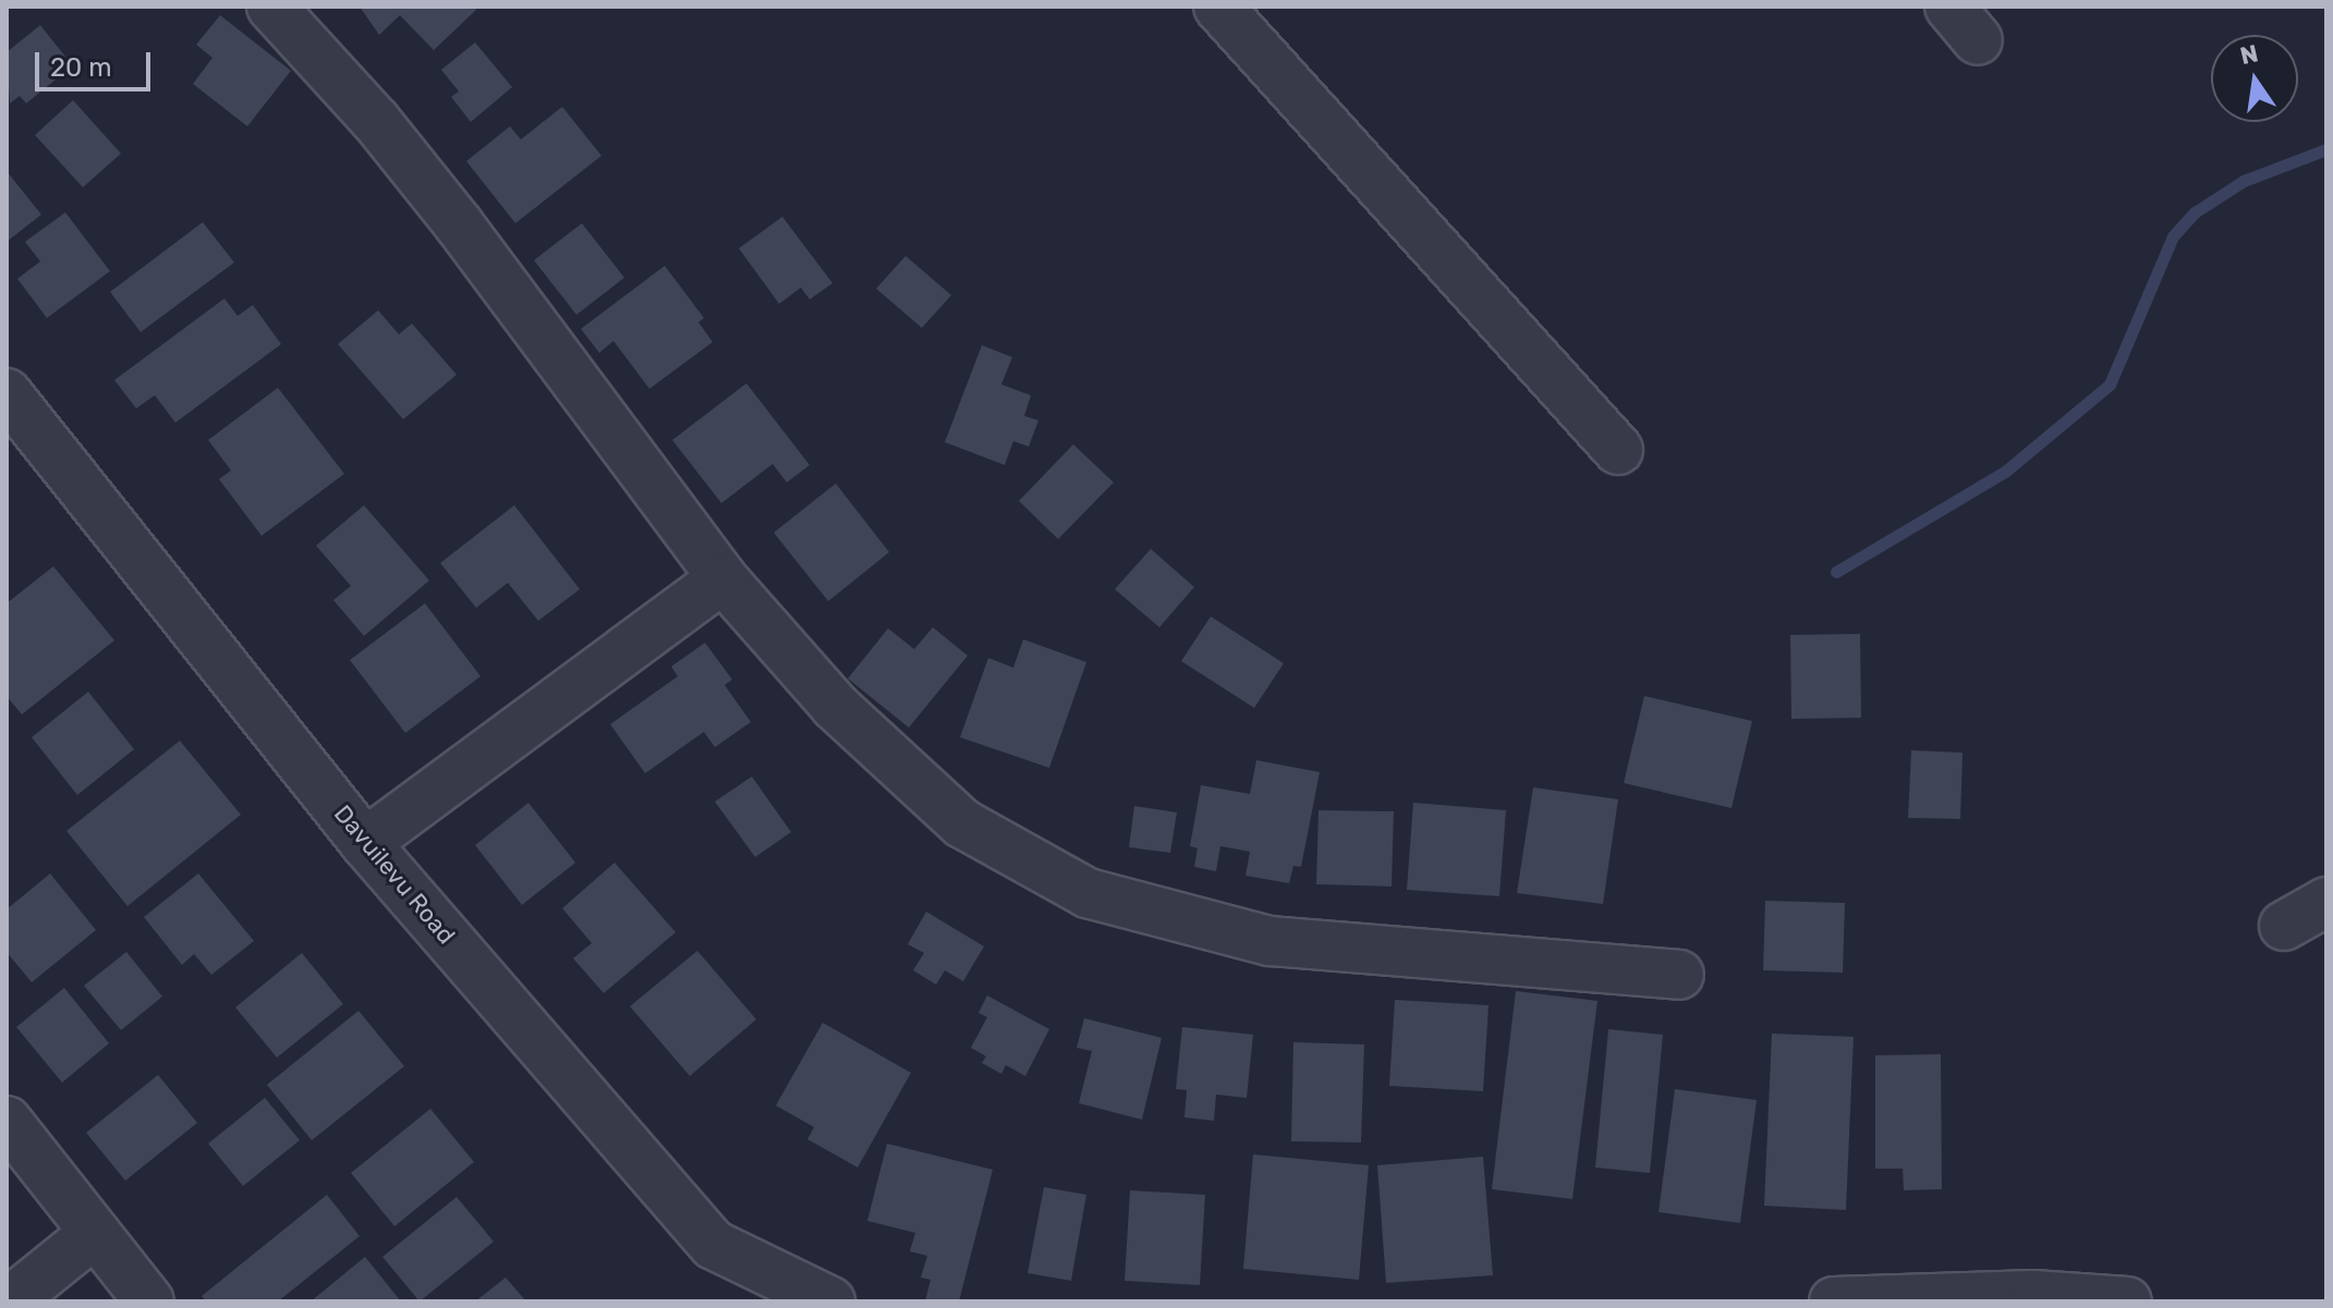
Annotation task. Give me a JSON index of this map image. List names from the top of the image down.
{
  "streets": {
    "street": ["Davuilevu Road"]
  },
  "scale_bar": "20 m",
  "north": "top"
}
